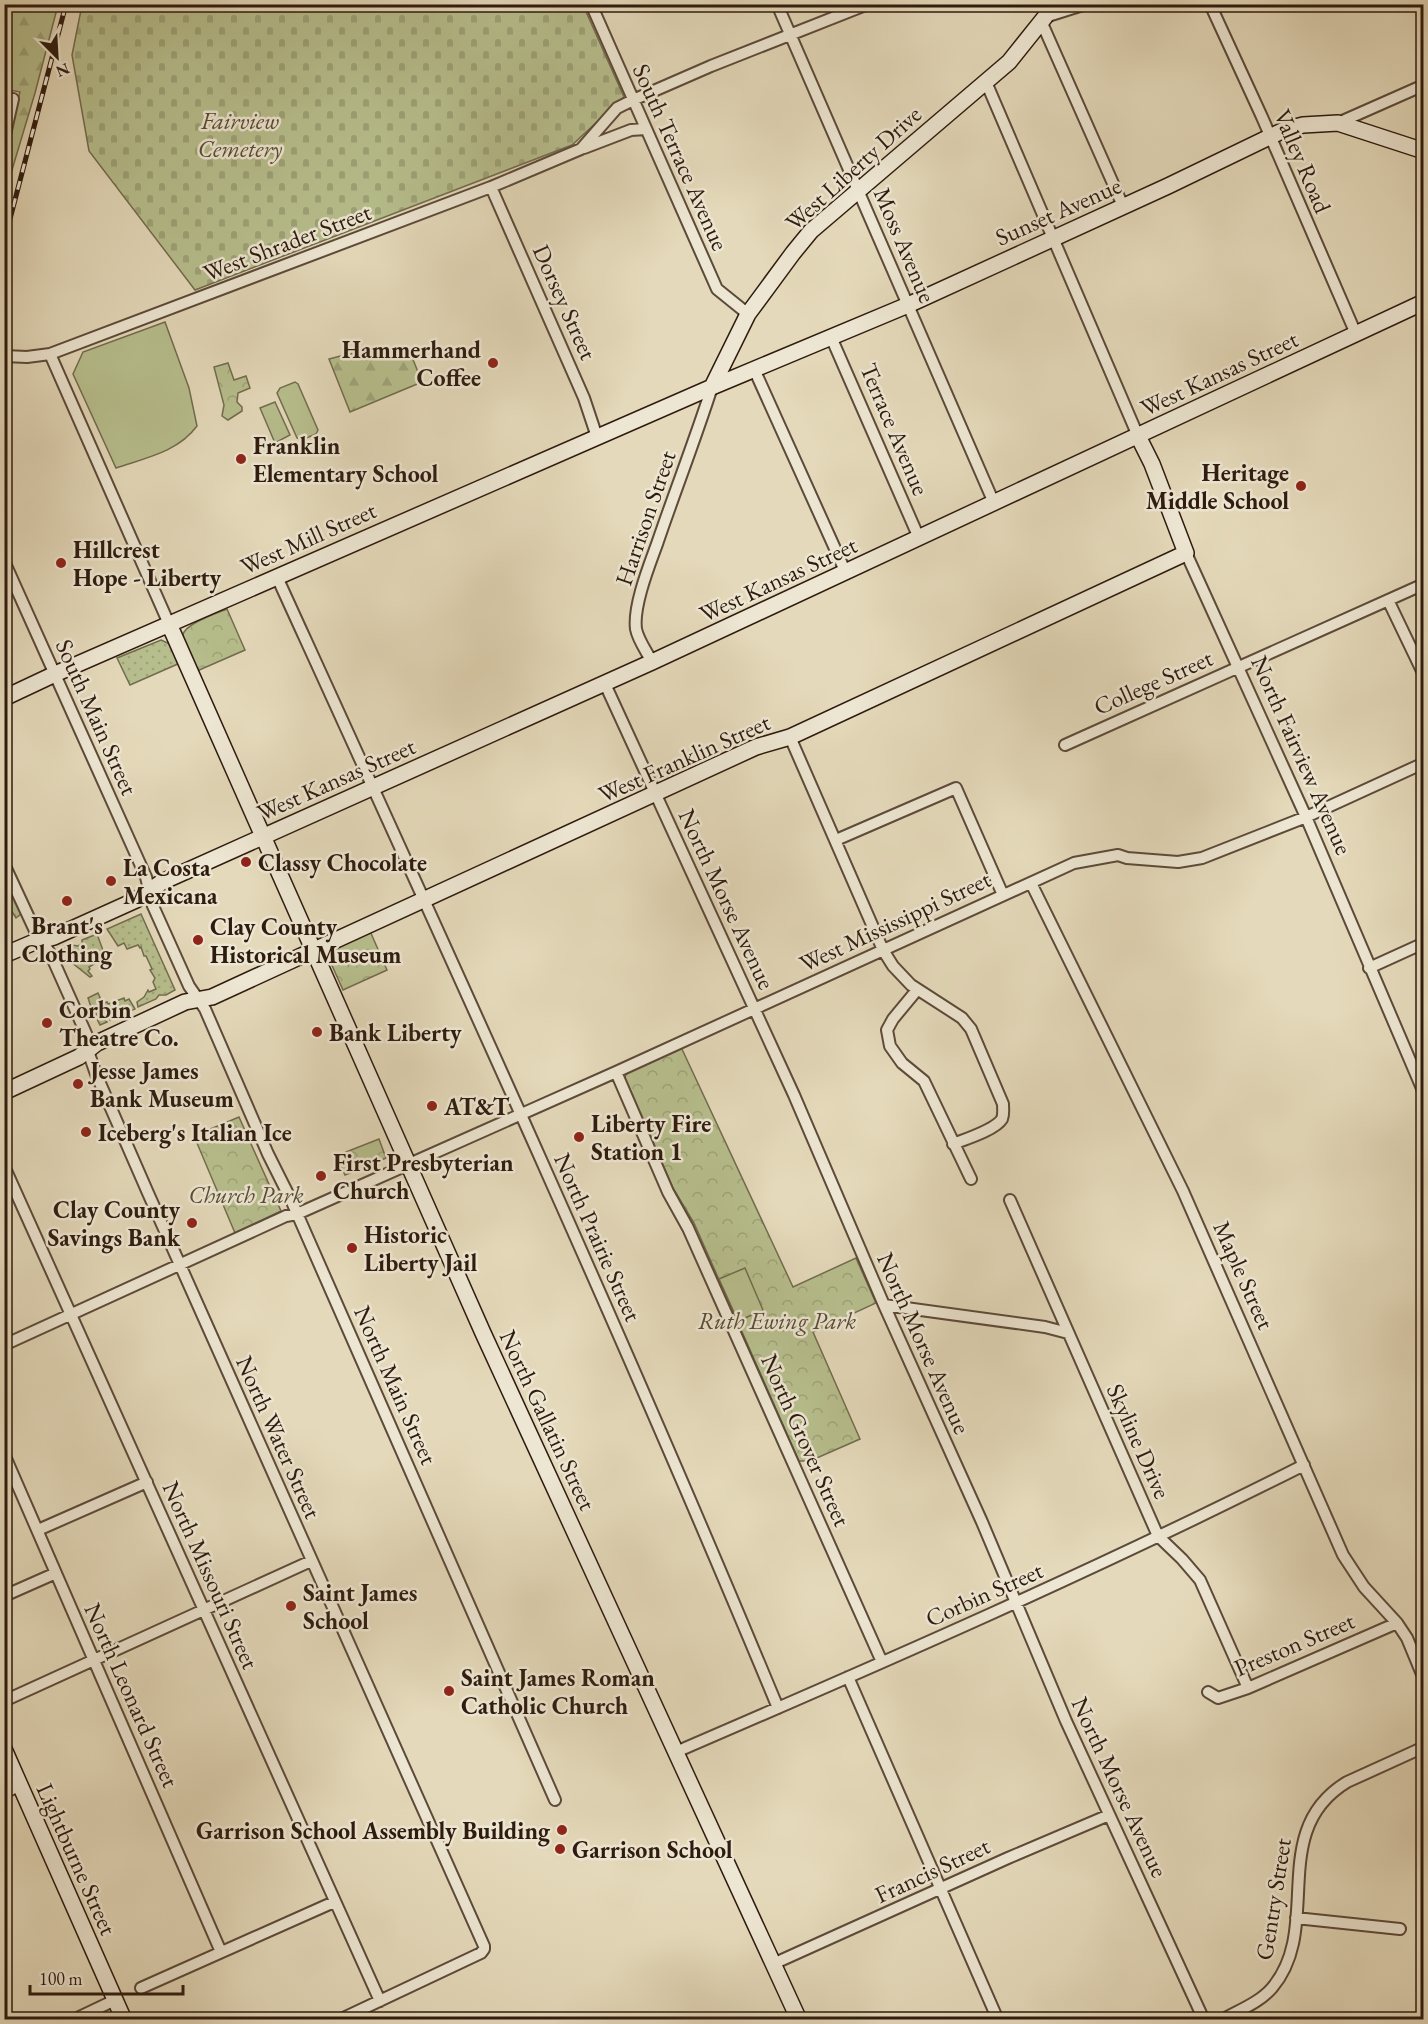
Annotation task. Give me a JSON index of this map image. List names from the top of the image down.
{
  "streets": {
    "street": [
      "South Terrace Avenue",
      "Valley Road",
      "West Liberty Drive",
      "Sunset Avenue",
      "West Shrader Street",
      "Moss Avenue",
      "Dorsey Street",
      "West Kansas Street",
      "Terrace Avenue",
      "Harrison Street",
      "West Mill Street",
      "College Street",
      "South Main Street",
      "North Fairview Avenue",
      "West Franklin Street",
      "North Morse Avenue",
      "West Mississippi Street",
      "North Prairie Street",
      "Maple Street",
      "North Main Street",
      "North Gallatin Street",
      "North Water Street",
      "North Grover Street",
      "Skyline Drive",
      "North Missouri Street",
      "Corbin Street",
      "Preston Street",
      "North Leonard Street",
      "Lightburne Street",
      "Francis Street",
      "Gentry Street"
    ]
  },
  "crossings": [
    ["South Terrace Avenue", "West Liberty Drive"],
    ["South Terrace Avenue", "West Shrader Street"],
    ["Valley Road", "Sunset Avenue"],
    ["Valley Road", "West Kansas Street"],
    ["West Liberty Drive", "Sunset Avenue"],
    ["West Liberty Drive", "Moss Avenue"],
    ["West Liberty Drive", "Harrison Street"],
    ["West Liberty Drive", "West Mill Street"],
    ["Sunset Avenue", "Moss Avenue"],
    ["Sunset Avenue", "Terrace Avenue"],
    ["Sunset Avenue", "Harrison Street"],
    ["Sunset Avenue", "West Mill Street"],
    ["West Shrader Street", "Moss Avenue"],
    ["West Shrader Street", "Dorsey Street"],
    ["Moss Avenue", "West Kansas Street"],
    ["Dorsey Street", "West Mill Street"],
    ["West Kansas Street", "Terrace Avenue"],
    ["West Kansas Street", "Harrison Street"],
    ["West Kansas Street", "South Main Street"],
    ["West Kansas Street", "North Fairview Avenue"],
    ["West Kansas Street", "North Morse Avenue"],
    ["West Kansas Street", "North Prairie Street"],
    ["West Kansas Street", "North Main Street"],
    ["West Kansas Street", "North Gallatin Street"],
    ["West Kansas Street", "North Water Street"],
    ["Harrison Street", "West Mill Street"],
    ["West Mill Street", "South Main Street"],
    ["West Mill Street", "North Prairie Street"],
    ["West Mill Street", "North Gallatin Street"],
    ["College Street", "North Fairview Avenue"],
    ["South Main Street", "North Main Street"],
    ["North Fairview Avenue", "West Franklin Street"],
    ["North Fairview Avenue", "West Mississippi Street"],
    ["West Franklin Street", "North Morse Avenue"],
    ["West Franklin Street", "North Prairie Street"],
    ["West Franklin Street", "North Main Street"],
    ["West Franklin Street", "North Gallatin Street"],
    ["West Franklin Street", "North Water Street"],
    ["North Morse Avenue", "West Mississippi Street"],
    ["North Morse Avenue", "Corbin Street"],
    ["North Morse Avenue", "Francis Street"],
    ["West Mississippi Street", "North Prairie Street"],
    ["West Mississippi Street", "Maple Street"],
    ["West Mississippi Street", "North Main Street"],
    ["West Mississippi Street", "North Gallatin Street"],
    ["West Mississippi Street", "North Water Street"],
    ["West Mississippi Street", "North Grover Street"],
    ["West Mississippi Street", "North Missouri Street"],
    ["North Prairie Street", "Corbin Street"],
    ["Maple Street", "Corbin Street"],
    ["Maple Street", "Preston Street"],
    ["North Gallatin Street", "Corbin Street"],
    ["North Gallatin Street", "Francis Street"],
    ["North Water Street", "North Missouri Street"],
    ["North Grover Street", "Corbin Street"],
    ["Skyline Drive", "Corbin Street"],
    ["Skyline Drive", "Preston Street"]
  ],
  "parks": ["Fairview Cemetery", "Church Park", "Ruth Ewing Park"],
  "places": [
    "Hammerhand Coffee",
    "Franklin Elementary School",
    "Heritage Middle School",
    "Hillcrest Hope - Liberty",
    "Classy Chocolate",
    "La Costa Mexicana",
    "Brant's Clothing",
    "Clay County Historical Museum",
    "Corbin Theatre Co.",
    "Bank Liberty",
    "Jesse James Bank Museum",
    "AT&T",
    "Iceberg's Italian Ice",
    "Liberty Fire Station 1",
    "First Presbyterian Church",
    "Clay County Savings Bank",
    "Historic Liberty Jail",
    "Saint James School",
    "Saint James Roman Catholic Church",
    "Garrison School Assembly Building",
    "Garrison School"
  ],
  "scale_bar": "100 m",
  "north": "bottom right"
}
